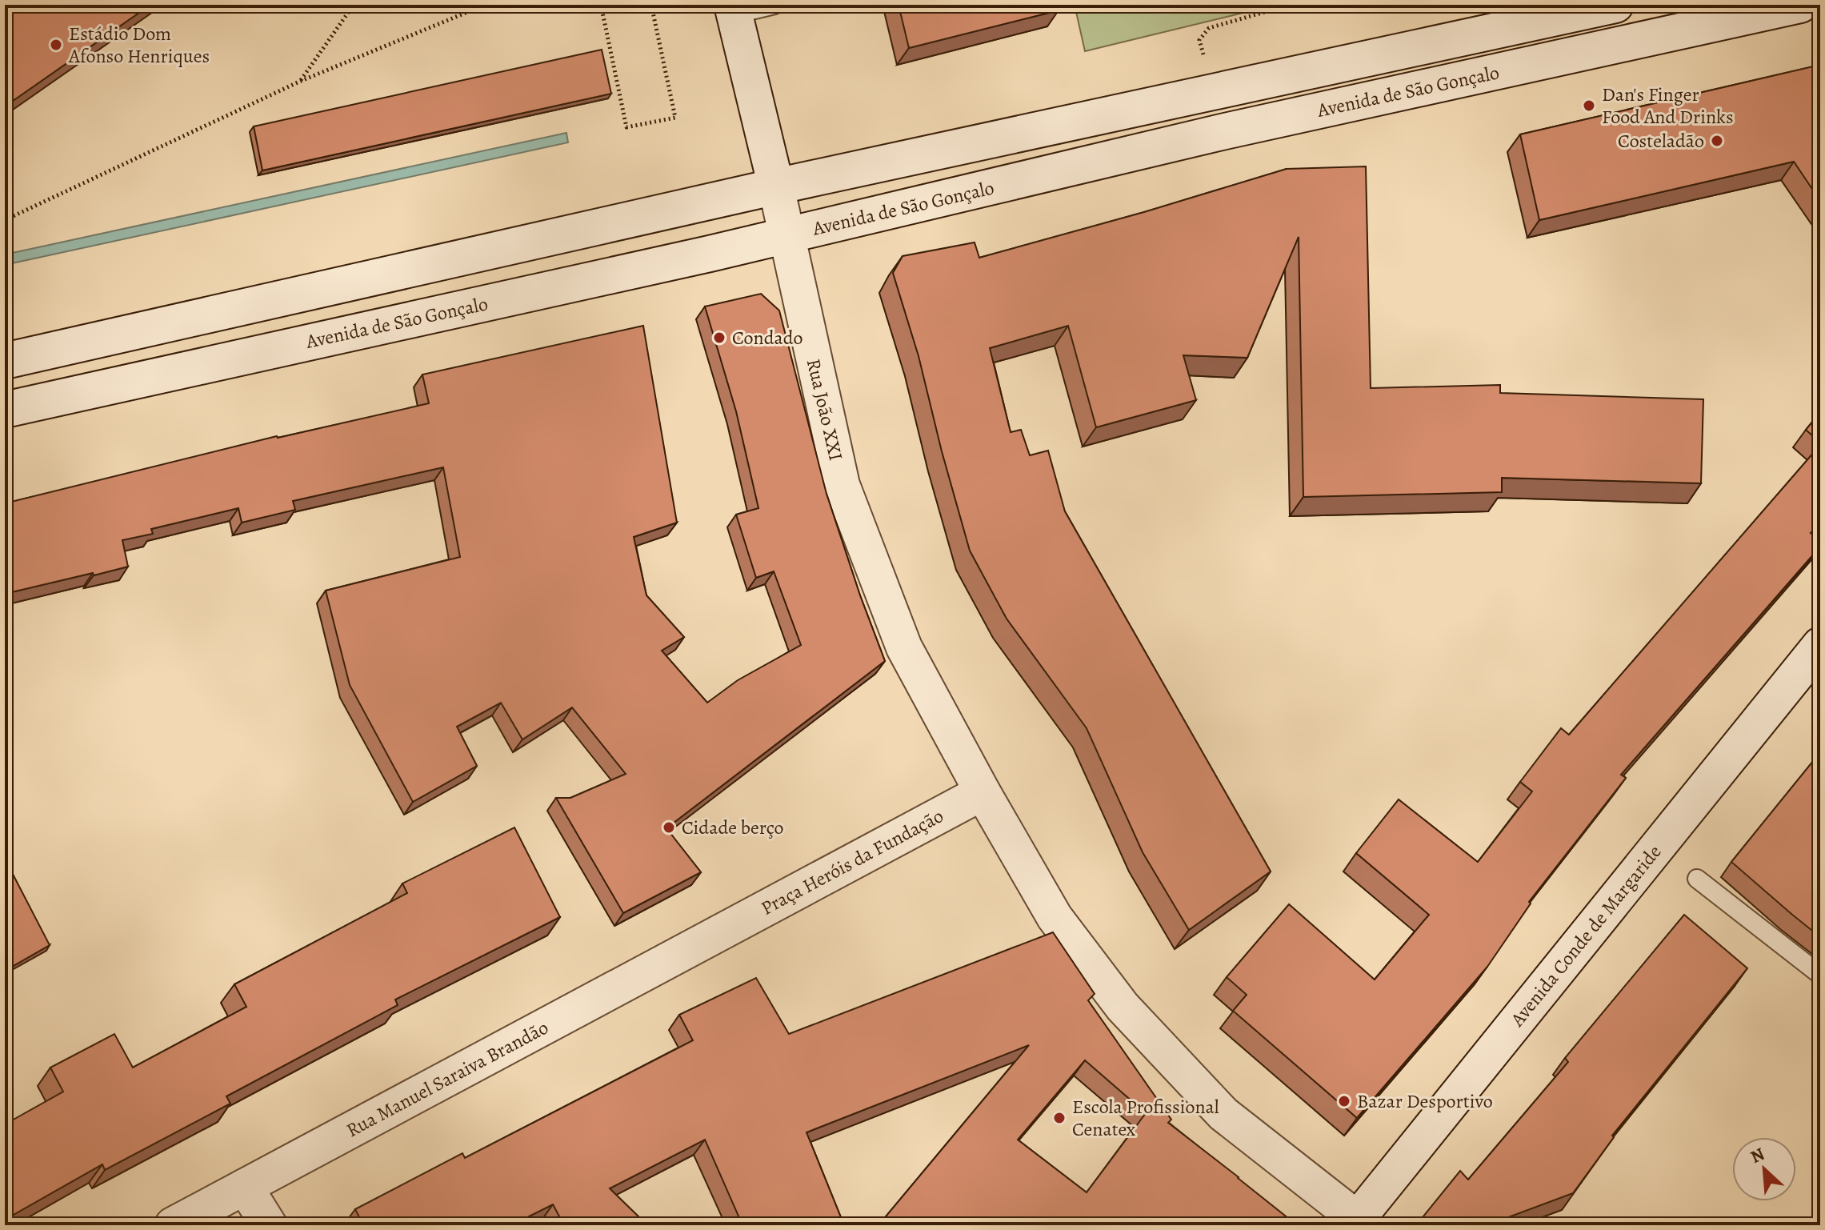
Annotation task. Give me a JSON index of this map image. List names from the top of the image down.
{
  "streets": {
    "street": [
      "Avenida de São Gonçalo",
      "Rua João XXI",
      "Praça Heróis da Fundação",
      "Avenida Conde de Margaride",
      "Rua Manuel Saraiva Brandão"
    ]
  },
  "crossings": [
    ["Avenida de São Gonçalo", "Rua João XXI"],
    ["Rua João XXI", "Praça Heróis da Fundação"],
    ["Rua João XXI", "Avenida Conde de Margaride"],
    ["Praça Heróis da Fundação", "Rua Manuel Saraiva Brandão"]
  ],
  "places": [
    "Estádio Dom Afonso Henriques",
    "Dan's Finger Food And Drinks",
    "Costeladão",
    "Condado",
    "Cidade berço",
    "Bazar Desportivo",
    "Escola Profissional Cenatex"
  ],
  "north": "top left"
}
